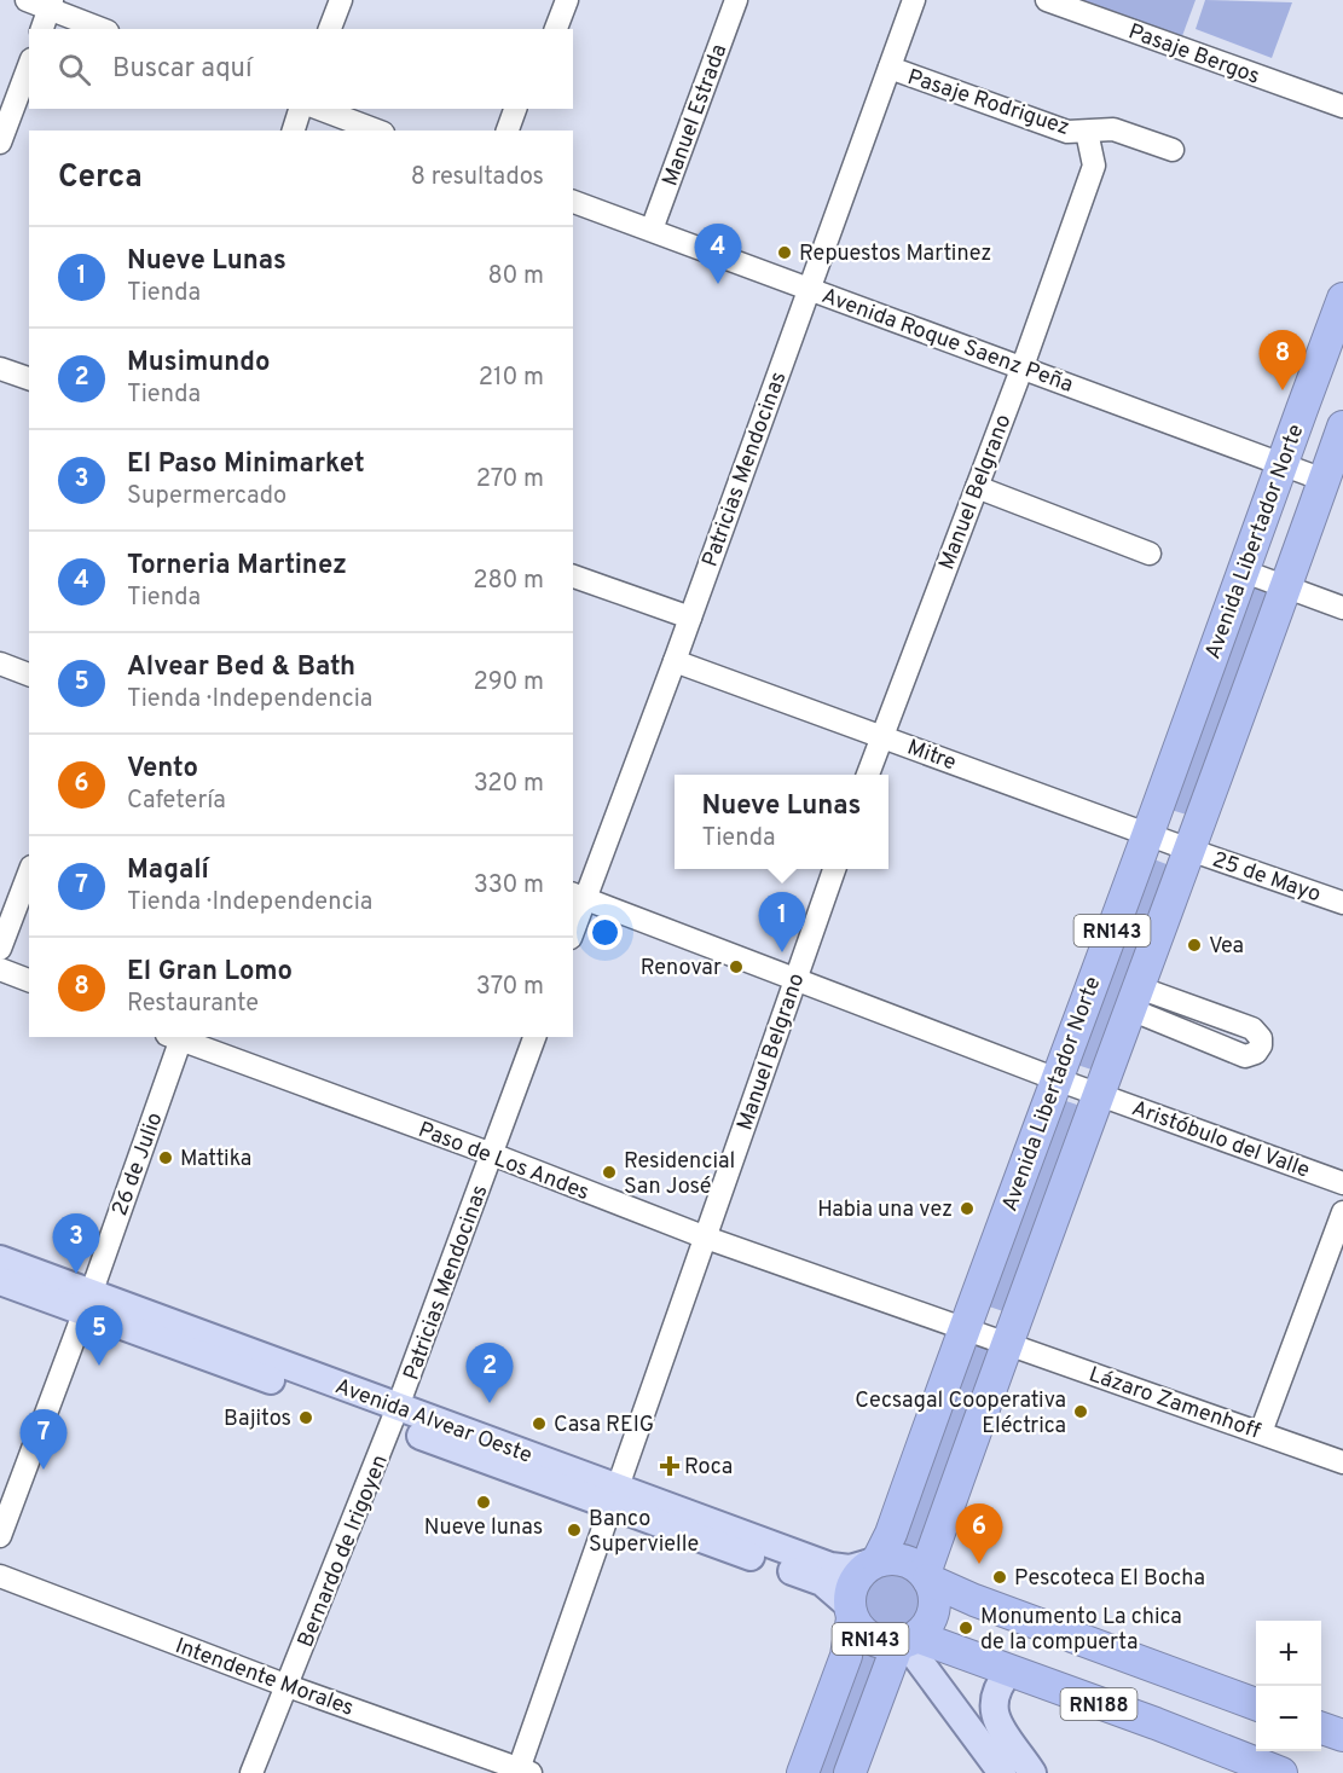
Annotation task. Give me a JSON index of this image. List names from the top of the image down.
{
  "streets": {
    "highway": ["Avenida Libertador Norte", "RN143", "RN188"],
    "main road": ["Avenida Alvear Oeste"],
    "street": [
      "Pasaje Bergos",
      "Pasaje Rodriguez",
      "Manuel Estrada",
      "Avenida Roque Saenz Peña",
      "Patricias Mendocinas",
      "Manuel Belgrano",
      "Mitre",
      "25 de Mayo",
      "Aristóbulo del Valle",
      "Paso de Los Andes",
      "26 de Julio",
      "Lázaro Zamenhoff",
      "Bernardo de Irigoyen",
      "Intendente Morales"
    ]
  },
  "crossings": [
    ["Pasaje Rodriguez", "Patricias Mendocinas"],
    ["Pasaje Rodriguez", "Manuel Belgrano"],
    ["Manuel Estrada", "Avenida Roque Saenz Peña"],
    ["Avenida Roque Saenz Peña", "Patricias Mendocinas"],
    ["Avenida Roque Saenz Peña", "Manuel Belgrano"],
    ["Avenida Roque Saenz Peña", "Avenida Libertador Norte"],
    ["Patricias Mendocinas", "Mitre"],
    ["Patricias Mendocinas", "Aristóbulo del Valle"],
    ["Patricias Mendocinas", "Paso de Los Andes"],
    ["Patricias Mendocinas", "Avenida Alvear Oeste"],
    ["Patricias Mendocinas", "Bernardo de Irigoyen"],
    ["Manuel Belgrano", "Mitre"],
    ["Manuel Belgrano", "Aristóbulo del Valle"],
    ["Manuel Belgrano", "Paso de Los Andes"],
    ["Manuel Belgrano", "Avenida Alvear Oeste"],
    ["Manuel Belgrano", "Intendente Morales"],
    ["Avenida Libertador Norte", "Mitre"],
    ["Avenida Libertador Norte", "25 de Mayo"],
    ["Avenida Libertador Norte", "RN143"],
    ["Avenida Libertador Norte", "Aristóbulo del Valle"],
    ["Avenida Libertador Norte", "Paso de Los Andes"],
    ["Avenida Libertador Norte", "Lázaro Zamenhoff"],
    ["Avenida Libertador Norte", "Avenida Alvear Oeste"],
    ["Avenida Libertador Norte", "RN188"],
    ["Mitre", "25 de Mayo"],
    ["RN143", "Avenida Alvear Oeste"],
    ["RN143", "RN188"],
    ["Paso de Los Andes", "26 de Julio"],
    ["Paso de Los Andes", "Lázaro Zamenhoff"],
    ["26 de Julio", "Avenida Alvear Oeste"],
    ["Avenida Alvear Oeste", "Bernardo de Irigoyen"],
    ["Avenida Alvear Oeste", "RN188"],
    ["Bernardo de Irigoyen", "Intendente Morales"]
  ],
  "places": {
    "other": [
      "Repuestos Martinez",
      "Vea",
      "Renovar",
      "Mattika",
      "Residencial San José",
      "Habia una vez",
      "Cecsagal Cooperativa Eléctrica",
      "Bajitos",
      "Casa REIG",
      "Nueve lunas",
      "Banco Supervielle",
      "Pescoteca El Bocha",
      "Monumento La chica de la compuerta"
    ],
    "health": ["Roca"]
  },
  "page": {
    "search": "Buscar aquí",
    "heading": ["Cerca", "8 resultados"],
    "pins": [
      "4",
      "8",
      "1",
      "3",
      "5",
      "2",
      "7",
      "6"
    ],
    "list": [
      {
        "mark": "1",
        "name": "Nueve Lunas",
        "note": "Tienda",
        "value": "80 m"
      },
      {
        "mark": "2",
        "name": "Musimundo",
        "note": "Tienda",
        "value": "210 m"
      },
      {
        "mark": "3",
        "name": "El Paso Minimarket",
        "note": "Supermercado",
        "value": "270 m"
      },
      {
        "mark": "4",
        "name": "Torneria Martinez",
        "note": "Tienda",
        "value": "280 m"
      },
      {
        "mark": "5",
        "name": "Alvear Bed & Bath",
        "note": "Tienda · Independencia",
        "value": "290 m"
      },
      {
        "mark": "6",
        "name": "Vento",
        "note": "Cafetería",
        "value": "320 m"
      },
      {
        "mark": "7",
        "name": "Magalí",
        "note": "Tienda · Independencia",
        "value": "330 m"
      },
      {
        "mark": "8",
        "name": "El Gran Lomo",
        "note": "Restaurante",
        "value": "370 m"
      }
    ],
    "popup": ["Nueve Lunas", "Tienda"],
    "map_buttons": ["+", "−"]
  }
}
